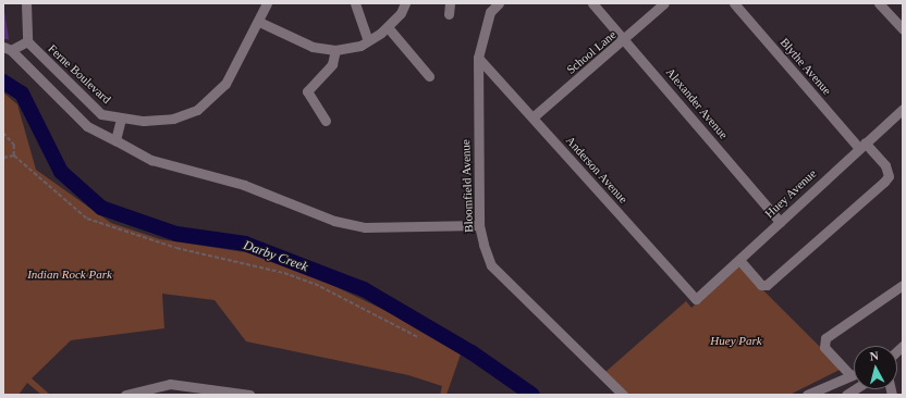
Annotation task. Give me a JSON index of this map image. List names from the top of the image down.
{
  "streets": {
    "street": [
      "School Lane",
      "Blythe Avenue",
      "Ferne Boulevard",
      "Alexander Avenue",
      "Anderson Avenue",
      "Bloomfield Avenue",
      "Huey Avenue"
    ]
  },
  "crossings": [
    ["School Lane", "Alexander Avenue"],
    ["School Lane", "Anderson Avenue"],
    ["Blythe Avenue", "Huey Avenue"],
    ["Alexander Avenue", "Huey Avenue"],
    ["Anderson Avenue", "Bloomfield Avenue"],
    ["Anderson Avenue", "Huey Avenue"]
  ],
  "water": ["Darby Creek"],
  "parks": ["Indian Rock Park", "Huey Park"],
  "north": "top"
}
